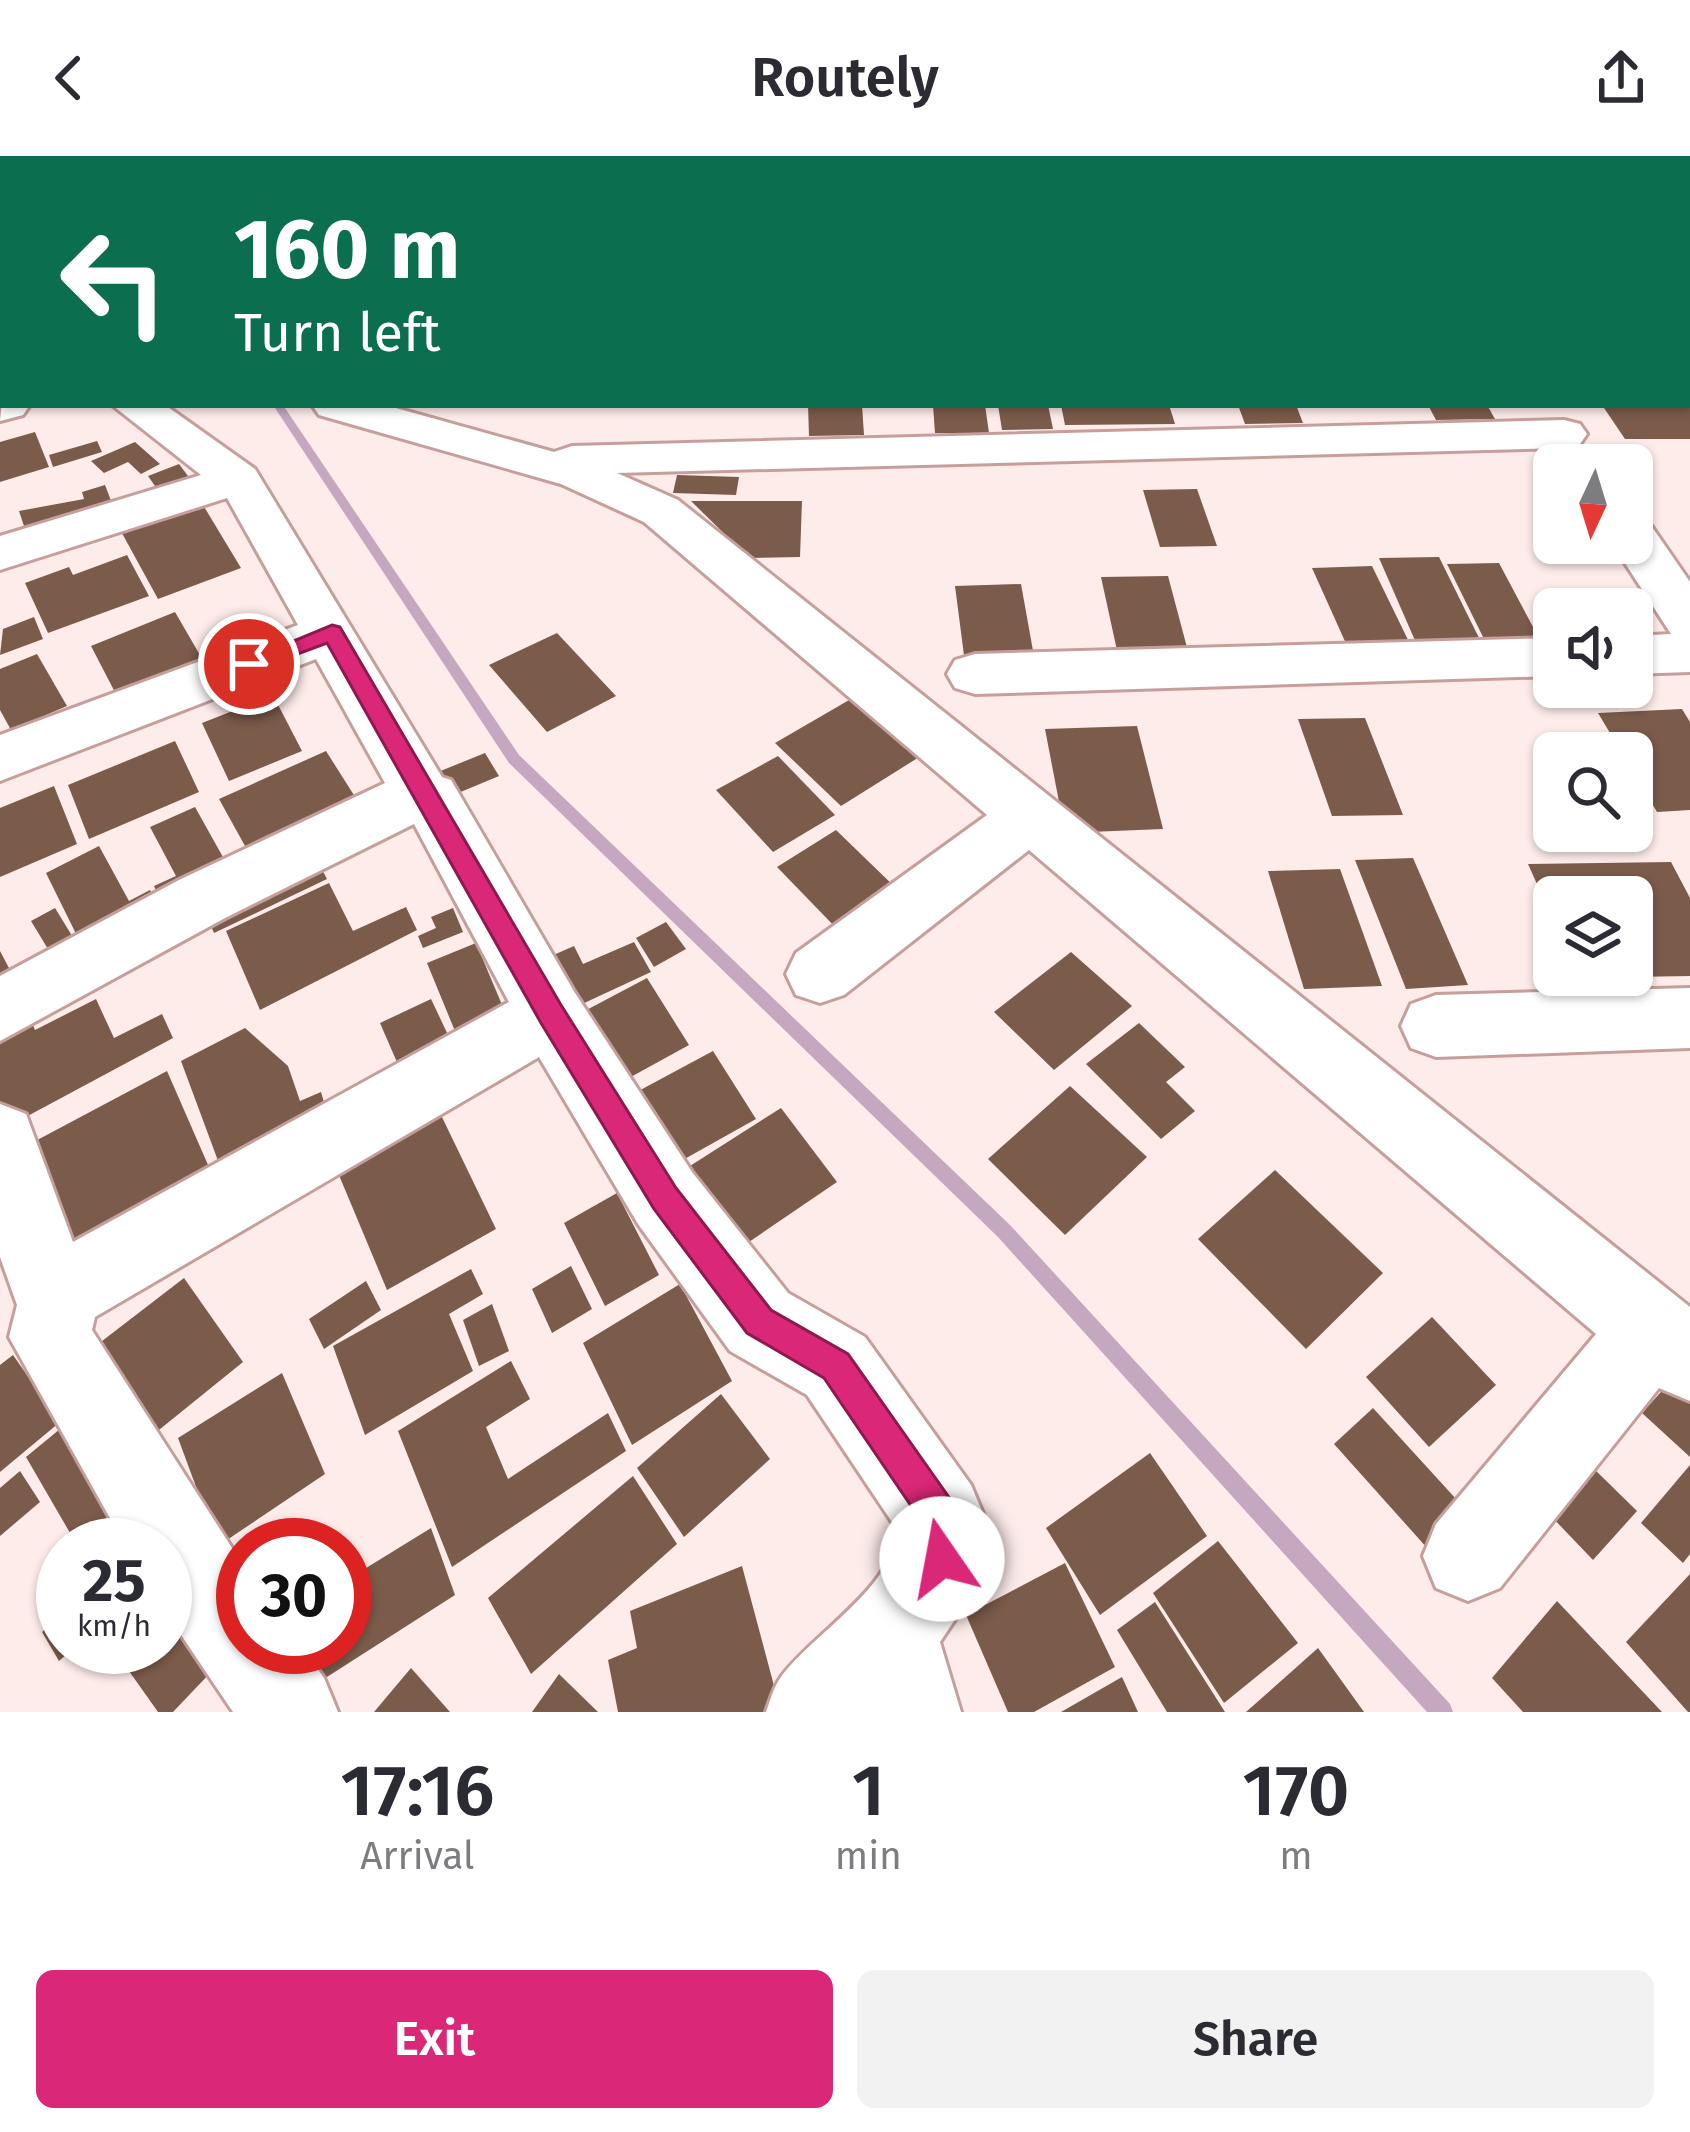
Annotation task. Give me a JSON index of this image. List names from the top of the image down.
{
  "north": "bottom",
  "page": {
    "header": "Routely",
    "turn": ["160 m", "Turn left"],
    "speed": "25 km/h",
    "limit": "30",
    "eta": [
      "17:16",
      "Arrival",
      "1",
      "min",
      "170",
      "m"
    ],
    "buttons": ["Exit", "Share"]
  }
}
